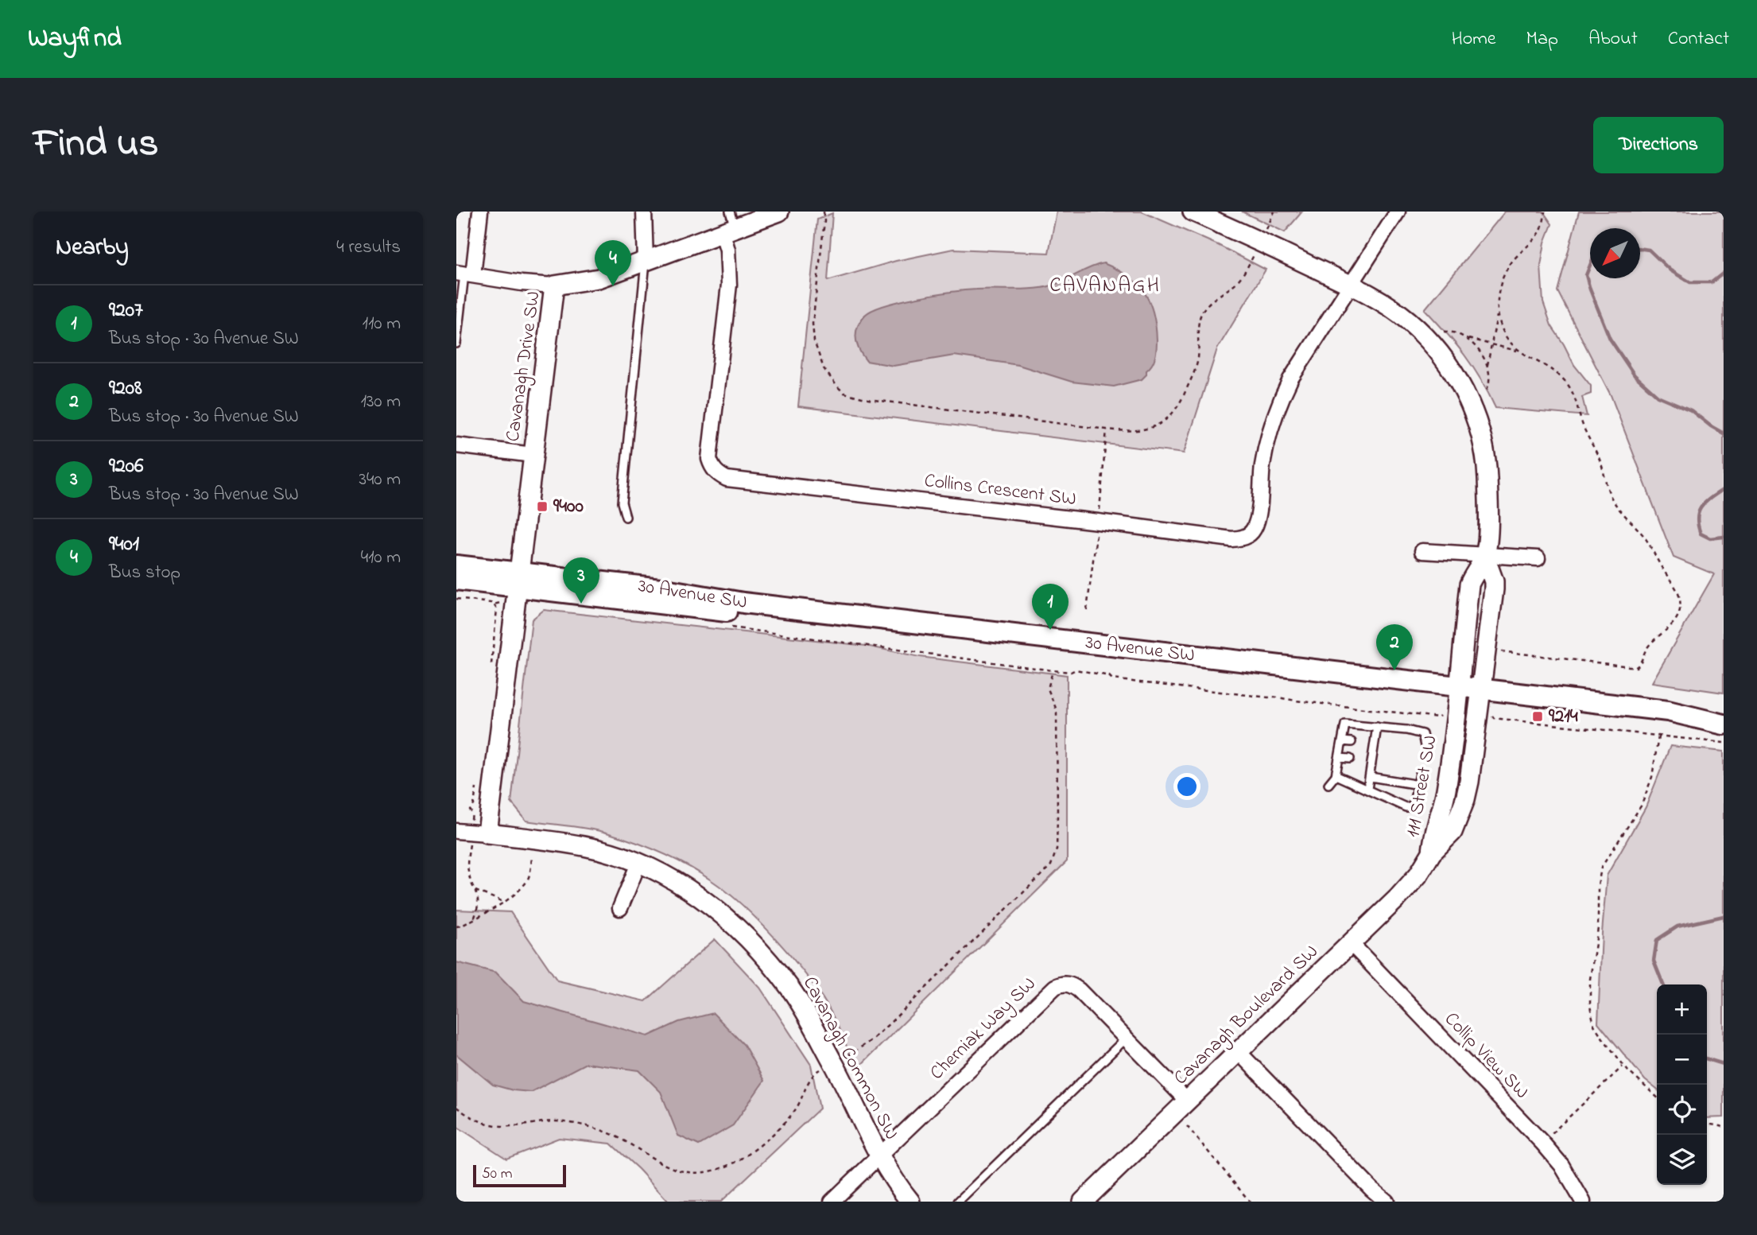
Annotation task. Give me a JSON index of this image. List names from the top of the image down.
{
  "streets": {
    "main road": ["30 Avenue SW"],
    "street": [
      "Cavanagh Drive SW",
      "Collins Crescent SW",
      "111 Street SW",
      "Cavanagh Boulevard SW",
      "Cherniak Way SW",
      "Collip View SW",
      "Cavanagh Common SW"
    ]
  },
  "crossings": [
    ["Cavanagh Drive SW", "Collins Crescent SW"],
    ["Cavanagh Drive SW", "30 Avenue SW"],
    ["Cavanagh Drive SW", "Cavanagh Common SW"],
    ["30 Avenue SW", "111 Street SW"],
    ["111 Street SW", "Cavanagh Boulevard SW"],
    ["Cavanagh Boulevard SW", "Cherniak Way SW"],
    ["Cavanagh Boulevard SW", "Collip View SW"],
    ["Cherniak Way SW", "Cavanagh Common SW"]
  ],
  "districts": ["CAVANAGH"],
  "places": {
    "transit": ["9400", "9214"]
  },
  "scale_bar": "50 m",
  "north": "bottom left",
  "page": {
    "header": "Wayfind",
    "nav": [
      "Home",
      "Map",
      "About",
      "Contact"
    ],
    "title": "Find us",
    "buttons": "Directions",
    "heading": ["Nearby", "4 results"],
    "pins": [
      "4",
      "3",
      "1",
      "2"
    ],
    "list": [
      {
        "mark": "1",
        "name": "9207",
        "note": "Bus stop · 30 Avenue SW",
        "value": "110 m"
      },
      {
        "mark": "2",
        "name": "9208",
        "note": "Bus stop · 30 Avenue SW",
        "value": "130 m"
      },
      {
        "mark": "3",
        "name": "9206",
        "note": "Bus stop · 30 Avenue SW",
        "value": "340 m"
      },
      {
        "mark": "4",
        "name": "9401",
        "note": "Bus stop",
        "value": "410 m"
      }
    ],
    "map_buttons": ["+", "−"],
    "scale": "50 m"
  }
}
